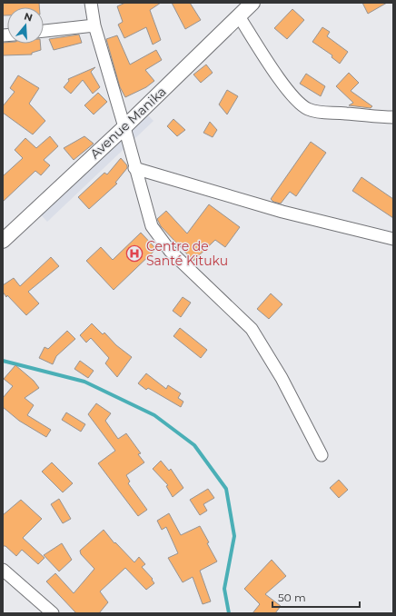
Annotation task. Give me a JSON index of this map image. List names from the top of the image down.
{
  "streets": {
    "street": ["Avenue Manika"]
  },
  "places": {
    "hospital": ["Centre de Santé Kituku"]
  },
  "scale_bar": "50 m",
  "north": "top"
}
